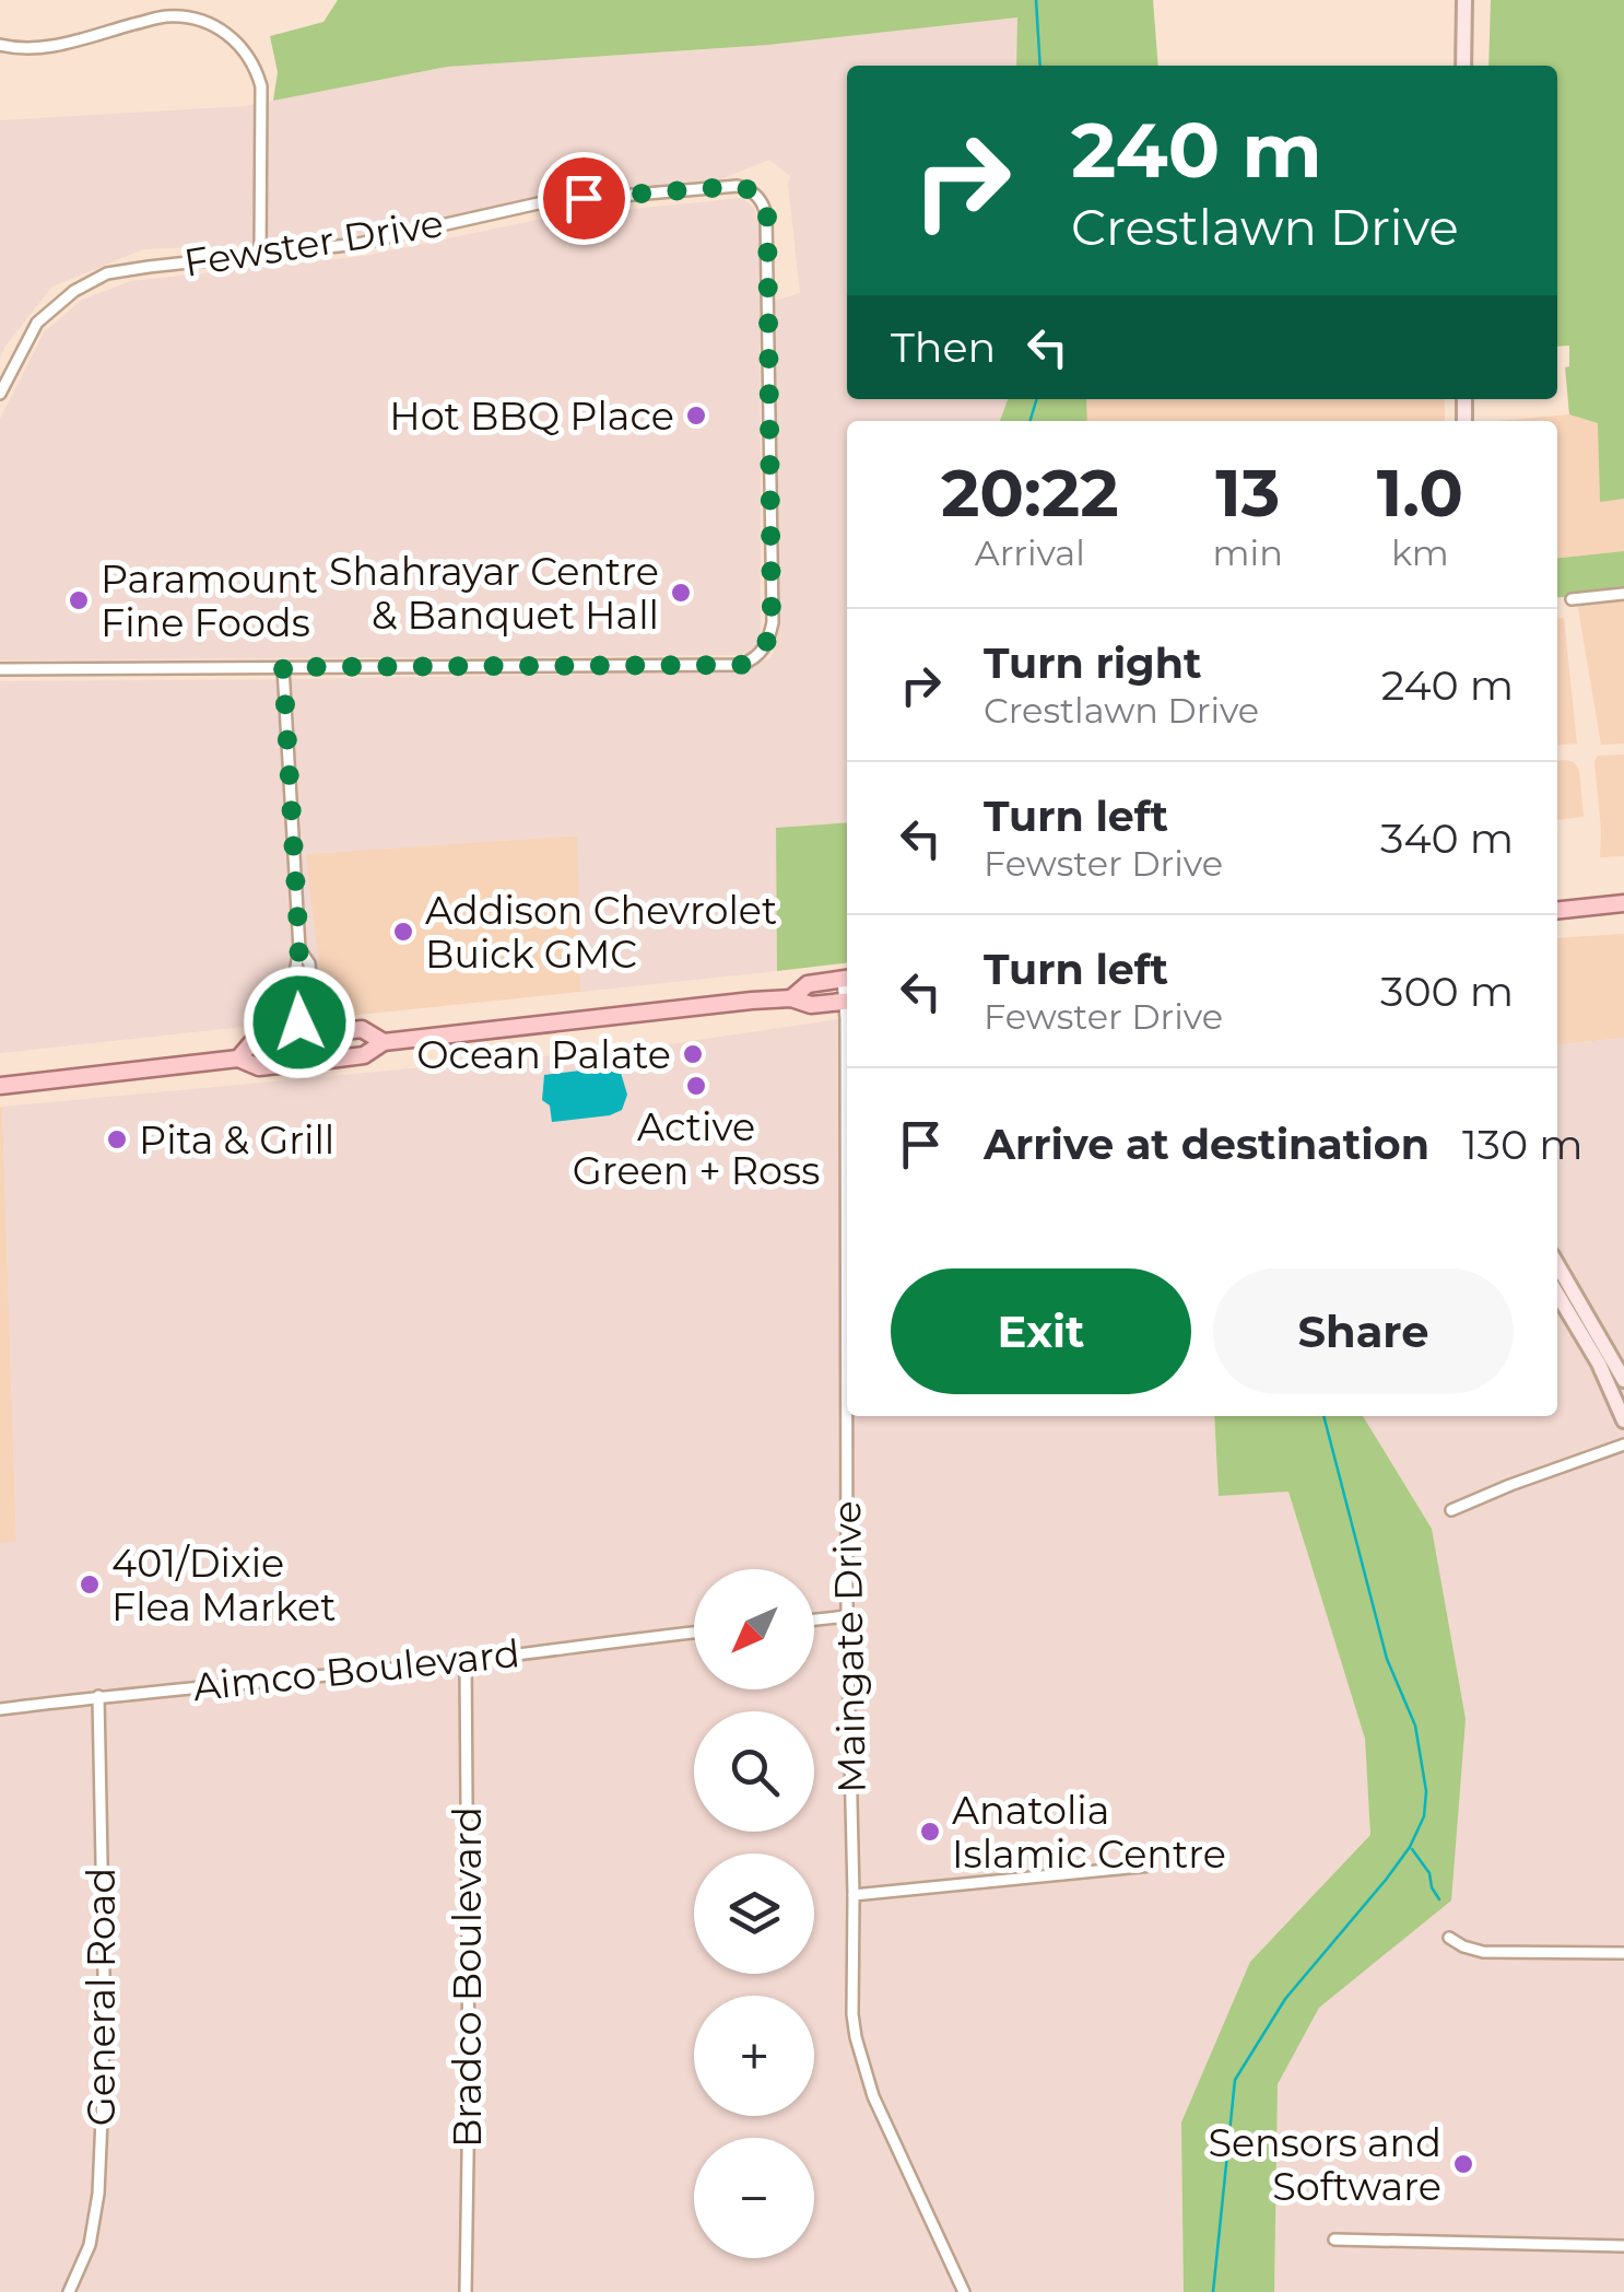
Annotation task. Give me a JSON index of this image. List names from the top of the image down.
{
  "streets": {
    "street": [
      "Fewster Drive",
      "Maingate Drive",
      "Aimco Boulevard",
      "Bradco Boulevard",
      "General Road"
    ]
  },
  "crossings": [
    ["Aimco Boulevard", "Bradco Boulevard"],
    ["Aimco Boulevard", "General Road"]
  ],
  "places": [
    "Hot BBQ Place",
    "Shahrayar Centre & Banquet Hall",
    "Paramount Fine Foods",
    "Addison Chevrolet Buick GMC",
    "Ocean Palate",
    "Active Green + Ross",
    "Pita & Grill",
    "401/Dixie Flea Market",
    "Anatolia Islamic Centre",
    "Sensors and Software"
  ],
  "north": "bottom left",
  "page": {
    "turn": ["240 m", "Crestlawn Drive"],
    "then": "Then",
    "eta": [
      "20:22",
      "Arrival",
      "13",
      "min",
      "1.0",
      "km"
    ],
    "list": [
      {
        "name": "Turn right",
        "note": "Crestlawn Drive",
        "value": "240 m"
      },
      {
        "name": "Turn left",
        "note": "Fewster Drive",
        "value": "340 m"
      },
      {
        "name": "Turn left",
        "note": "Fewster Drive",
        "value": "300 m"
      },
      {
        "name": "Arrive at destination",
        "value": "130 m"
      }
    ],
    "buttons": ["Exit", "Share"],
    "map_buttons": ["+", "−"]
  }
}
